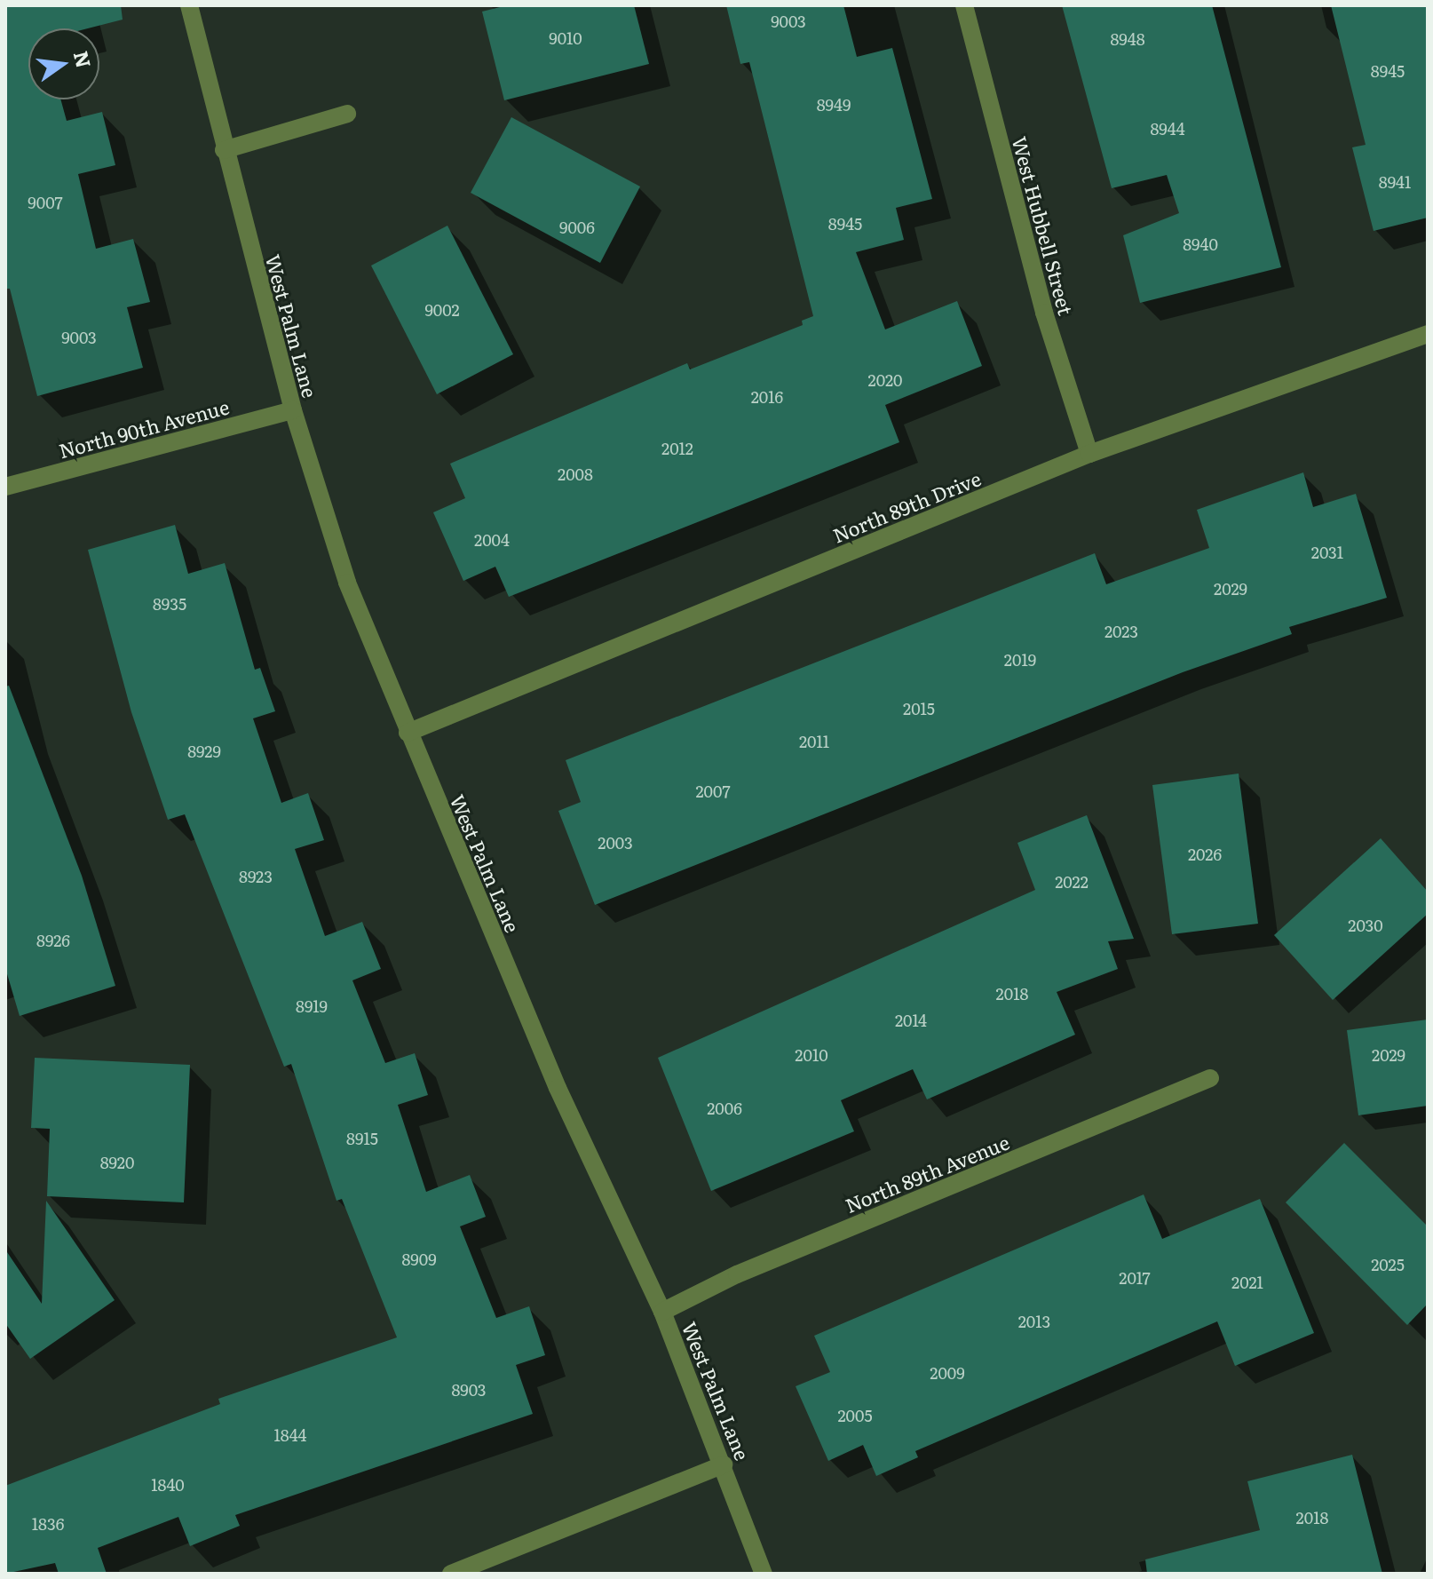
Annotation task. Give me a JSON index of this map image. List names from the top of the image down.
{
  "streets": {
    "street": [
      "West Hubbell Street",
      "West Palm Lane",
      "North 90th Avenue",
      "North 89th Drive",
      "North 89th Avenue"
    ]
  },
  "crossings": [
    ["West Hubbell Street", "North 89th Drive"],
    ["West Palm Lane", "North 90th Avenue"],
    ["West Palm Lane", "North 89th Drive"],
    ["West Palm Lane", "North 89th Avenue"]
  ],
  "house_numbers": [
    "9003",
    "9010",
    "8948",
    "8945",
    "8949",
    "8944",
    "8941",
    "9007",
    "8945",
    "9006",
    "8940",
    "9002",
    "9003",
    "2020",
    "2016",
    "2012",
    "2008",
    "2004",
    "2031",
    "2029",
    "8935",
    "2023",
    "2019",
    "2015",
    "2011",
    "8929",
    "2007",
    "2003",
    "2026",
    "8923",
    "2022",
    "2030",
    "8926",
    "2018",
    "8919",
    "2014",
    "2010",
    "2029",
    "2006",
    "8915",
    "8920",
    "8909",
    "2025",
    "2017",
    "2021",
    "2013",
    "2009",
    "8903",
    "2005",
    "1844",
    "1840",
    "2018",
    "1836"
  ],
  "north": "right"
}
